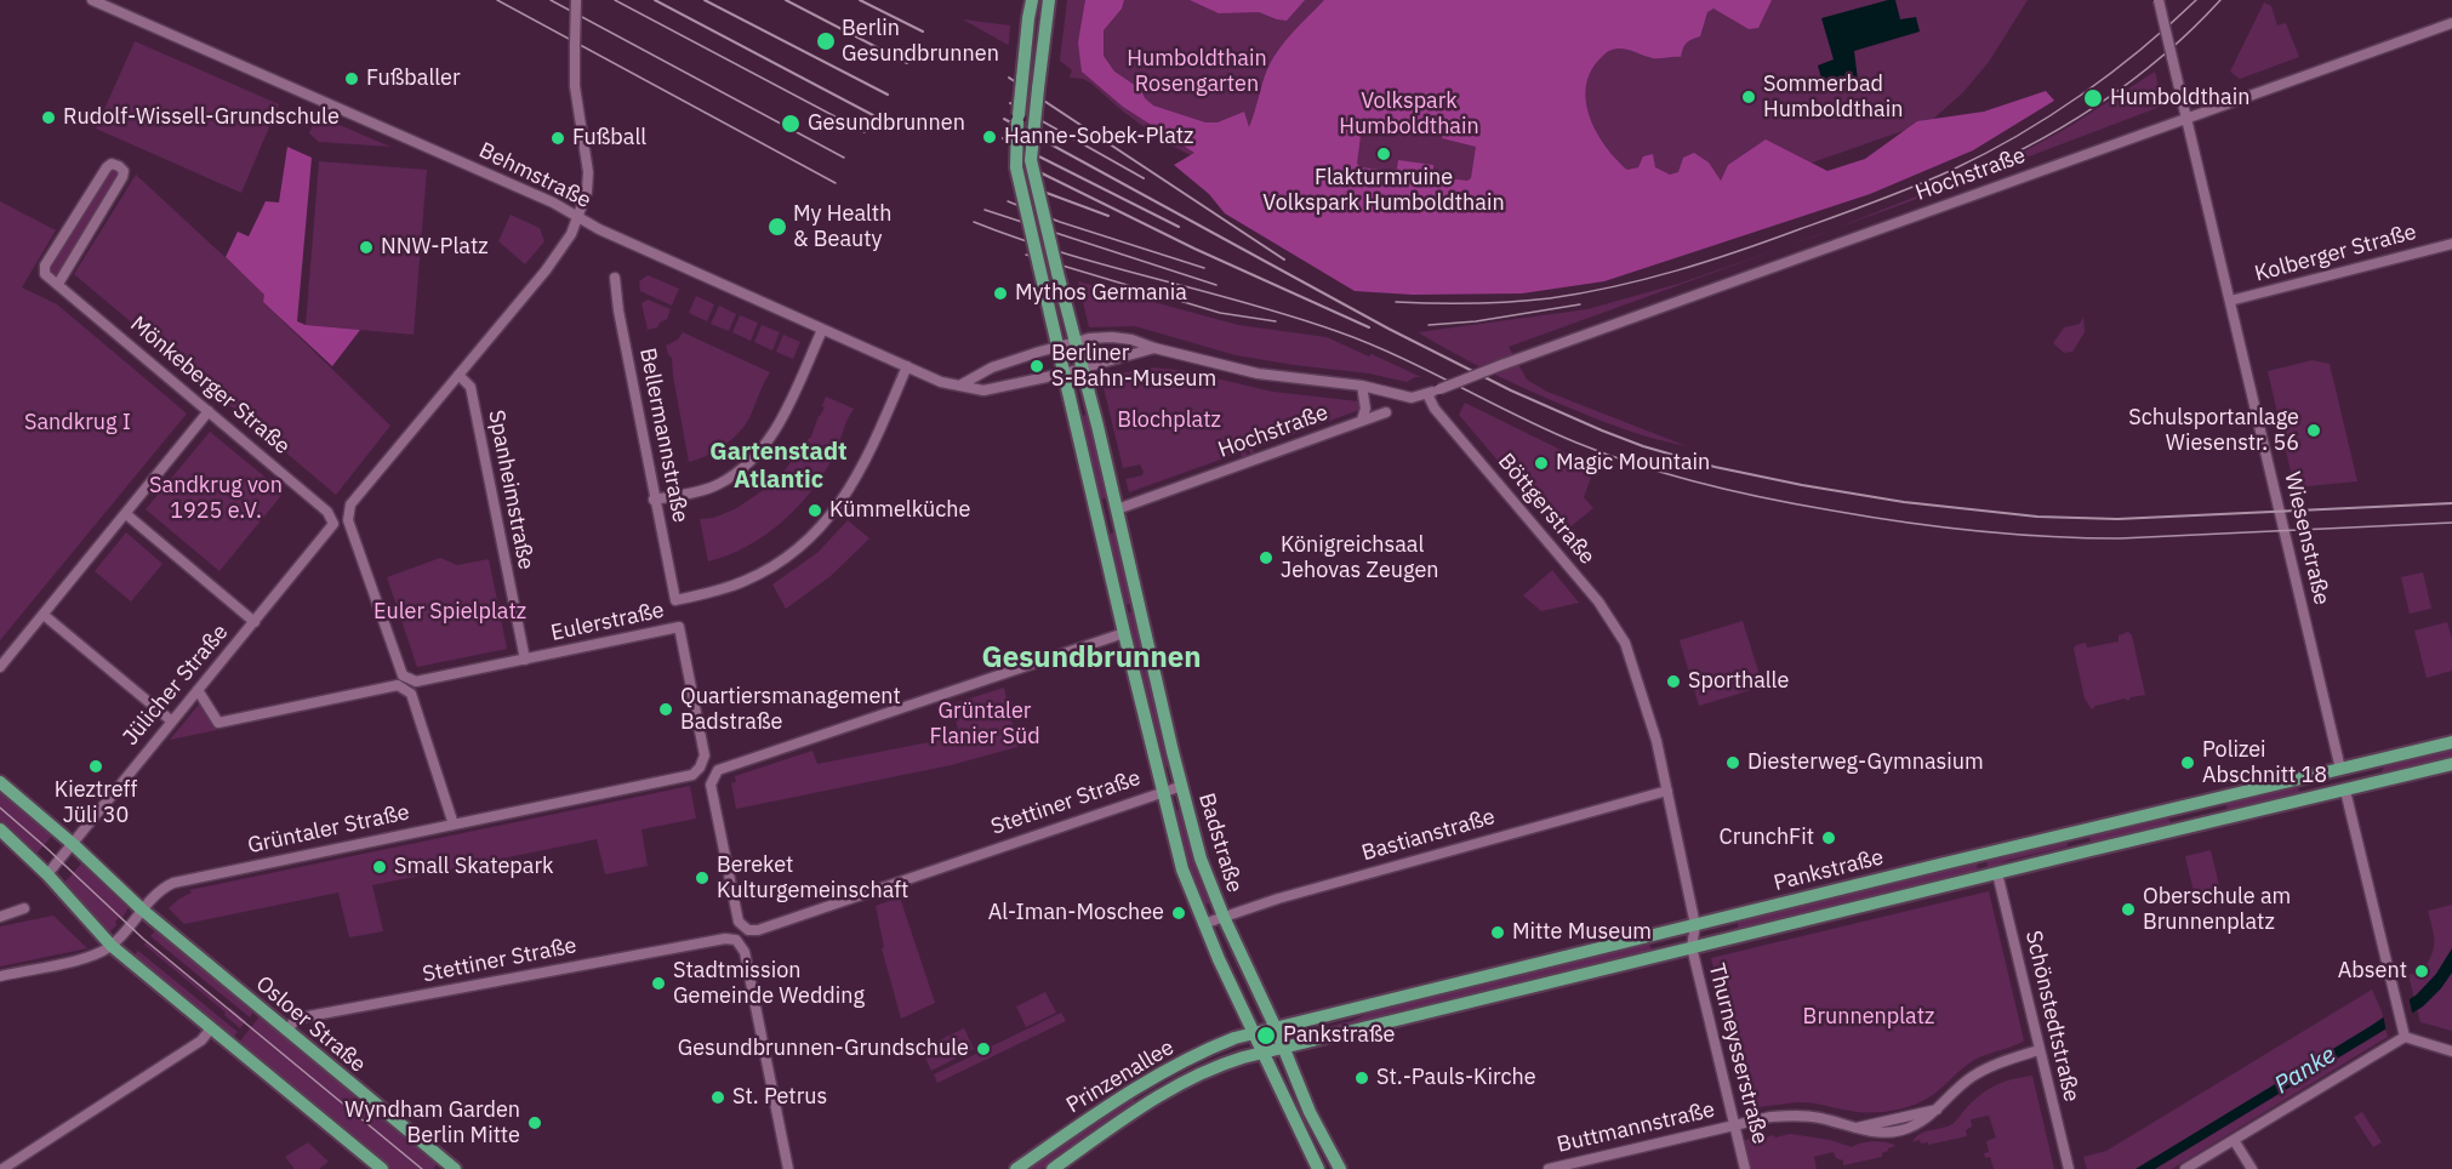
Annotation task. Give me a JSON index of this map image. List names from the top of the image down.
{
  "streets": {
    "main road": [
      "Wiesenstraße",
      "Badstraße",
      "Pankstraße",
      "Osloer Straße",
      "Prinzenallee"
    ],
    "street": [
      "Hochstraße",
      "Behmstraße",
      "Kolberger Straße",
      "Mönkeberger Straße",
      "Bellermannstraße",
      "Spanheimstraße",
      "Böttgerstraße",
      "Eulerstraße",
      "Jülicher Straße",
      "Stettiner Straße",
      "Grüntaler Straße",
      "Bastianstraße",
      "Schönstedtstraße",
      "Thurneysserstraße",
      "Buttmannstraße"
    ]
  },
  "crossings": [
    ["Hochstraße", "Böttgerstraße"],
    ["Hochstraße", "Wiesenstraße"],
    ["Hochstraße", "Badstraße"],
    ["Behmstraße", "Bellermannstraße"],
    ["Behmstraße", "Badstraße"],
    ["Kolberger Straße", "Wiesenstraße"],
    ["Mönkeberger Straße", "Jülicher Straße"],
    ["Spanheimstraße", "Eulerstraße"],
    ["Böttgerstraße", "Bastianstraße"],
    ["Böttgerstraße", "Pankstraße"],
    ["Wiesenstraße", "Pankstraße"],
    ["Eulerstraße", "Grüntaler Straße"],
    ["Jülicher Straße", "Osloer Straße"],
    ["Stettiner Straße", "Badstraße"],
    ["Stettiner Straße", "Osloer Straße"],
    ["Grüntaler Straße", "Osloer Straße"],
    ["Bastianstraße", "Badstraße"],
    ["Badstraße", "Pankstraße"],
    ["Badstraße", "Prinzenallee"],
    ["Pankstraße", "Schönstedtstraße"],
    ["Pankstraße", "Thurneysserstraße"],
    ["Pankstraße", "Prinzenallee"],
    ["Thurneysserstraße", "Buttmannstraße"]
  ],
  "districts": ["Gartenstadt Atlantic", "Gesundbrunnen"],
  "water": ["Panke"],
  "parks": [
    "Humboldthain Rosengarten",
    "Volkspark Humboldthain",
    "Blochplatz",
    "Sandkrug I",
    "Sandkrug von 1925 e.V.",
    "Euler Spielplatz",
    "Grüntaler Flanier Süd",
    "Brunnenplatz"
  ],
  "places": [
    "Berlin Gesundbrunnen",
    "Fußballer",
    "Sommerbad Humboldthain",
    "Humboldthain",
    "Rudolf-Wissell-Grundschule",
    "Gesundbrunnen",
    "Hanne-Sobek-Platz",
    "Fußball",
    "Flakturmruine Volkspark Humboldthain",
    "My Health & Beauty",
    "NNW-Platz",
    "Mythos Germania",
    "Berliner S-Bahn-Museum",
    "Schulsportanlage Wiesenstr. 56",
    "Magic Mountain",
    "Kümmelküche",
    "Königreichsaal Jehovas Zeugen",
    "Sporthalle",
    "Quartiersmanagement Badstraße",
    "Diesterweg-Gymnasium",
    "Polizei Abschnitt 18",
    "Kieztreff Jüli 30",
    "CrunchFit",
    "Small Skatepark",
    "Bereket Kulturgemeinschaft",
    "Oberschule am Brunnenplatz",
    "Al-Iman-Moschee",
    "Mitte Museum",
    "Absent",
    "Stadtmission Gemeinde Wedding",
    "Pankstraße",
    "Gesundbrunnen-Grundschule",
    "St.-Pauls-Kirche",
    "St. Petrus",
    "Wyndham Garden Berlin Mitte"
  ]
}
